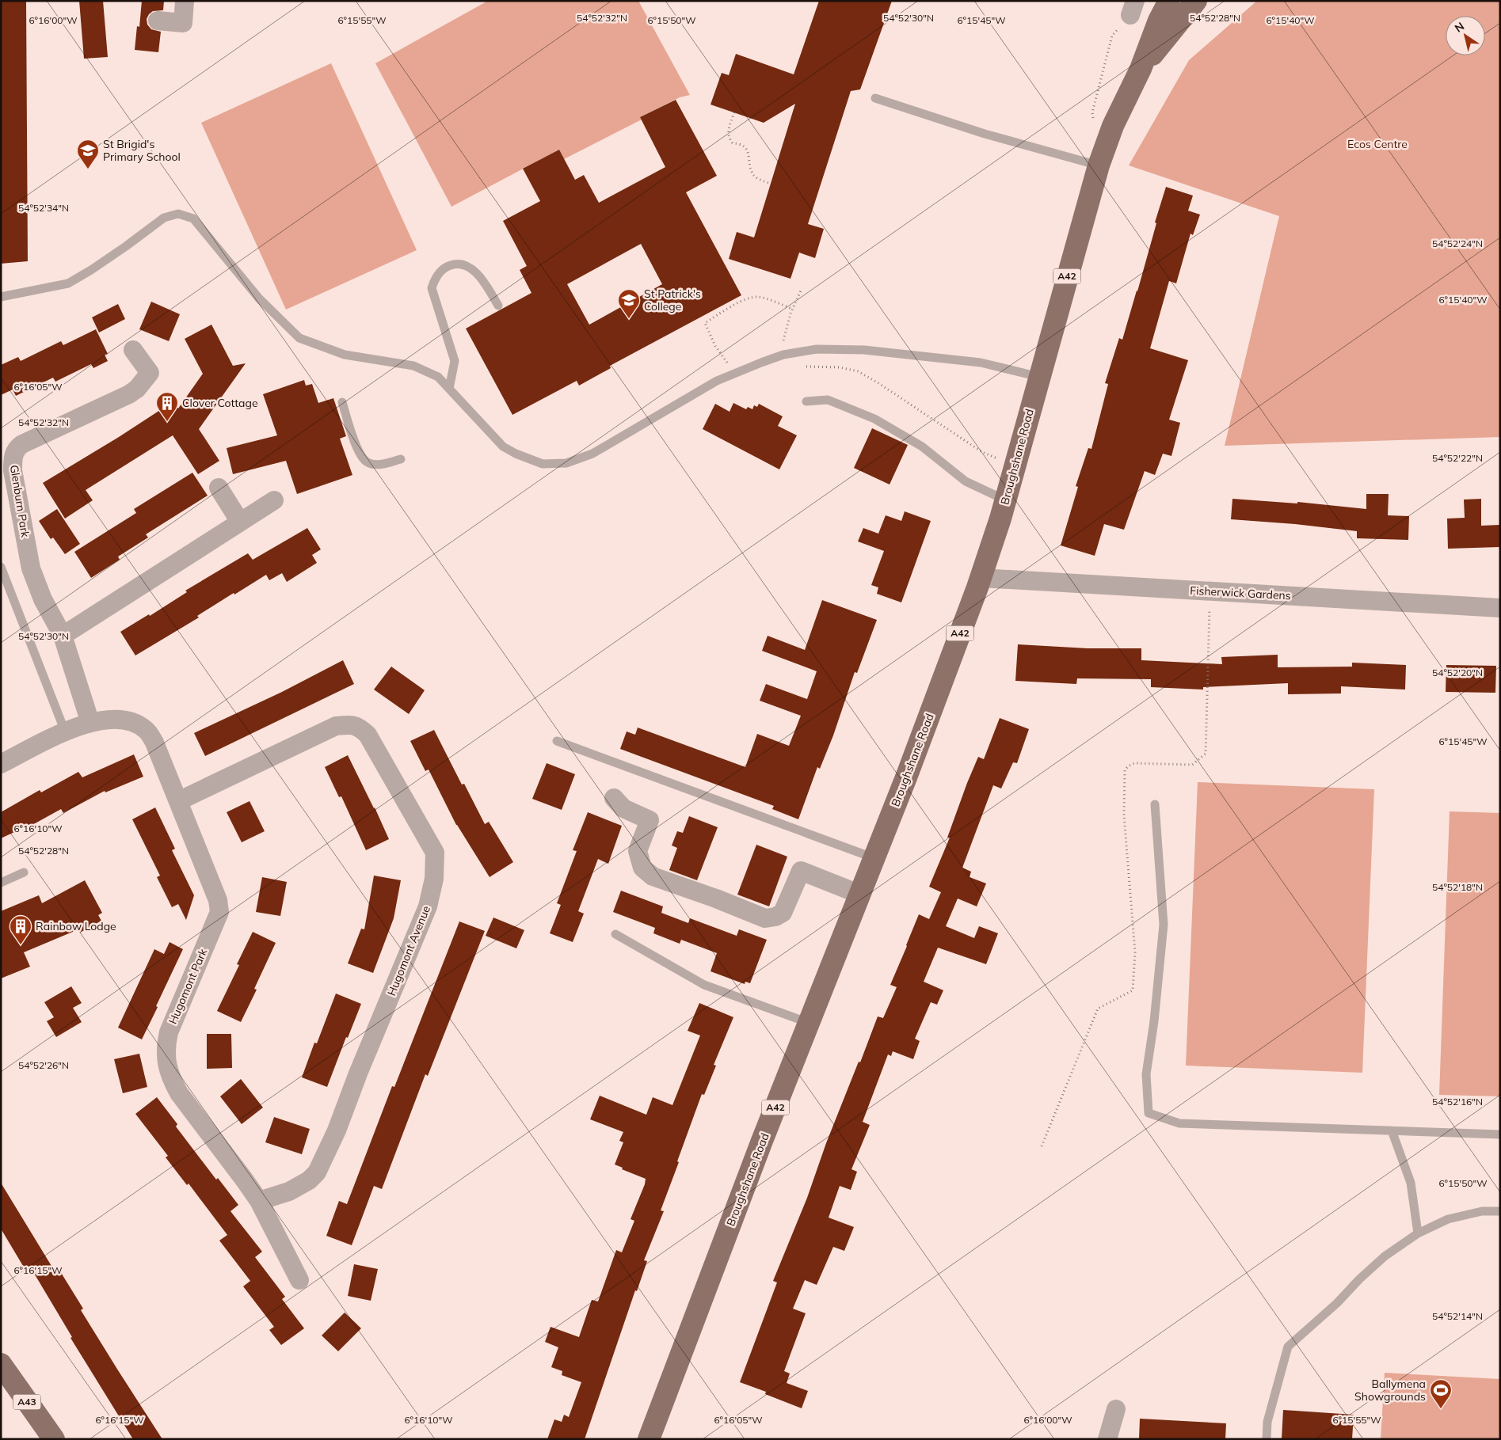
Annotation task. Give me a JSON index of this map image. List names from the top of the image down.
{
  "streets": {
    "main road": ["A42", "Broughshane Road", "A43"],
    "street": [
      "Glenburn Park",
      "Fisherwick Gardens",
      "Hugomont Avenue",
      "Hugomont Park"
    ]
  },
  "crossings": [
    ["A42", "Broughshane Road"],
    ["Broughshane Road", "Fisherwick Gardens"],
    ["Glenburn Park", "Hugomont Park"],
    ["Hugomont Avenue", "Hugomont Park"]
  ],
  "parks": ["Ecos Centre"],
  "places": {
    "school or university": ["St Brigid's Primary School", "St Patrick's College"],
    "building": ["Clover Cottage", "Rainbow Lodge"],
    "sports": ["Ballymena Showgrounds"]
  },
  "north": "top left",
  "coordinates": [
    "54°52'32\"N",
    "54°52'28\"N",
    "54°52'30\"N",
    "6°15'40\"W",
    "6°16'00\"W",
    "6°15'55\"W",
    "6°15'50\"W",
    "6°15'45\"W",
    "54°52'34\"N",
    "54°52'24\"N",
    "6°16'05\"W",
    "54°52'22\"N",
    "54°52'20\"N",
    "6°16'10\"W",
    "54°52'18\"N",
    "54°52'26\"N",
    "54°52'16\"N",
    "6°16'15\"W",
    "54°52'14\"N"
  ]
}
